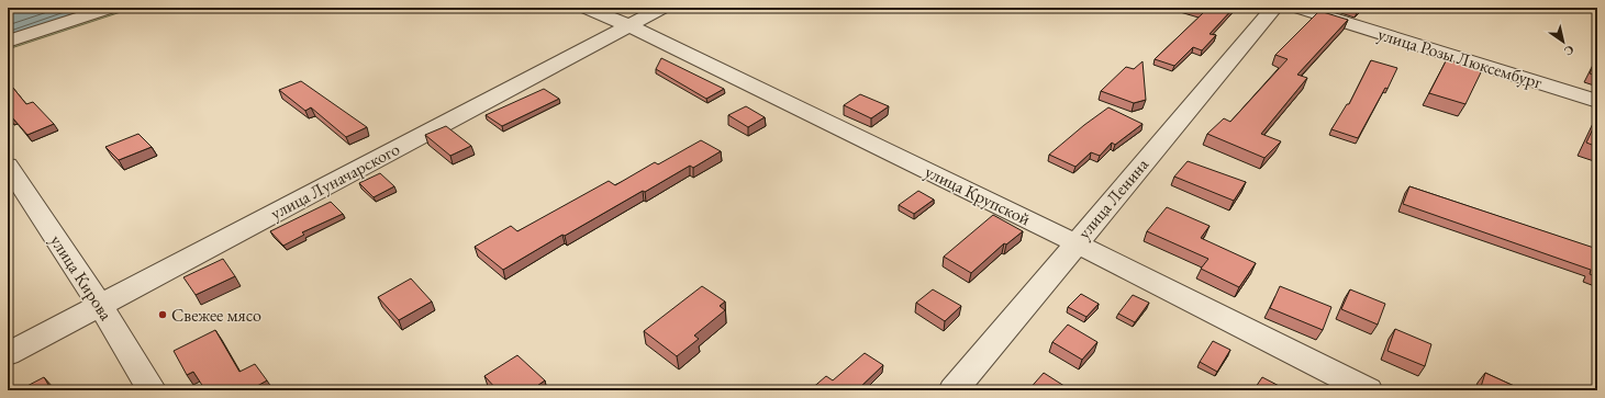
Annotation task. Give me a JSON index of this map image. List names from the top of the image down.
{
  "streets": {
    "street": [
      "улица Розы Люксембург",
      "улица Луначарского",
      "улица Крупской",
      "улица Ленина",
      "улица Кирова"
    ]
  },
  "crossings": [
    ["улица Луначарского", "улица Крупской"],
    ["улица Луначарского", "улица Кирова"],
    ["улица Крупской", "улица Ленина"]
  ],
  "places": ["Свежее мясо"],
  "north": "bottom right"
}
